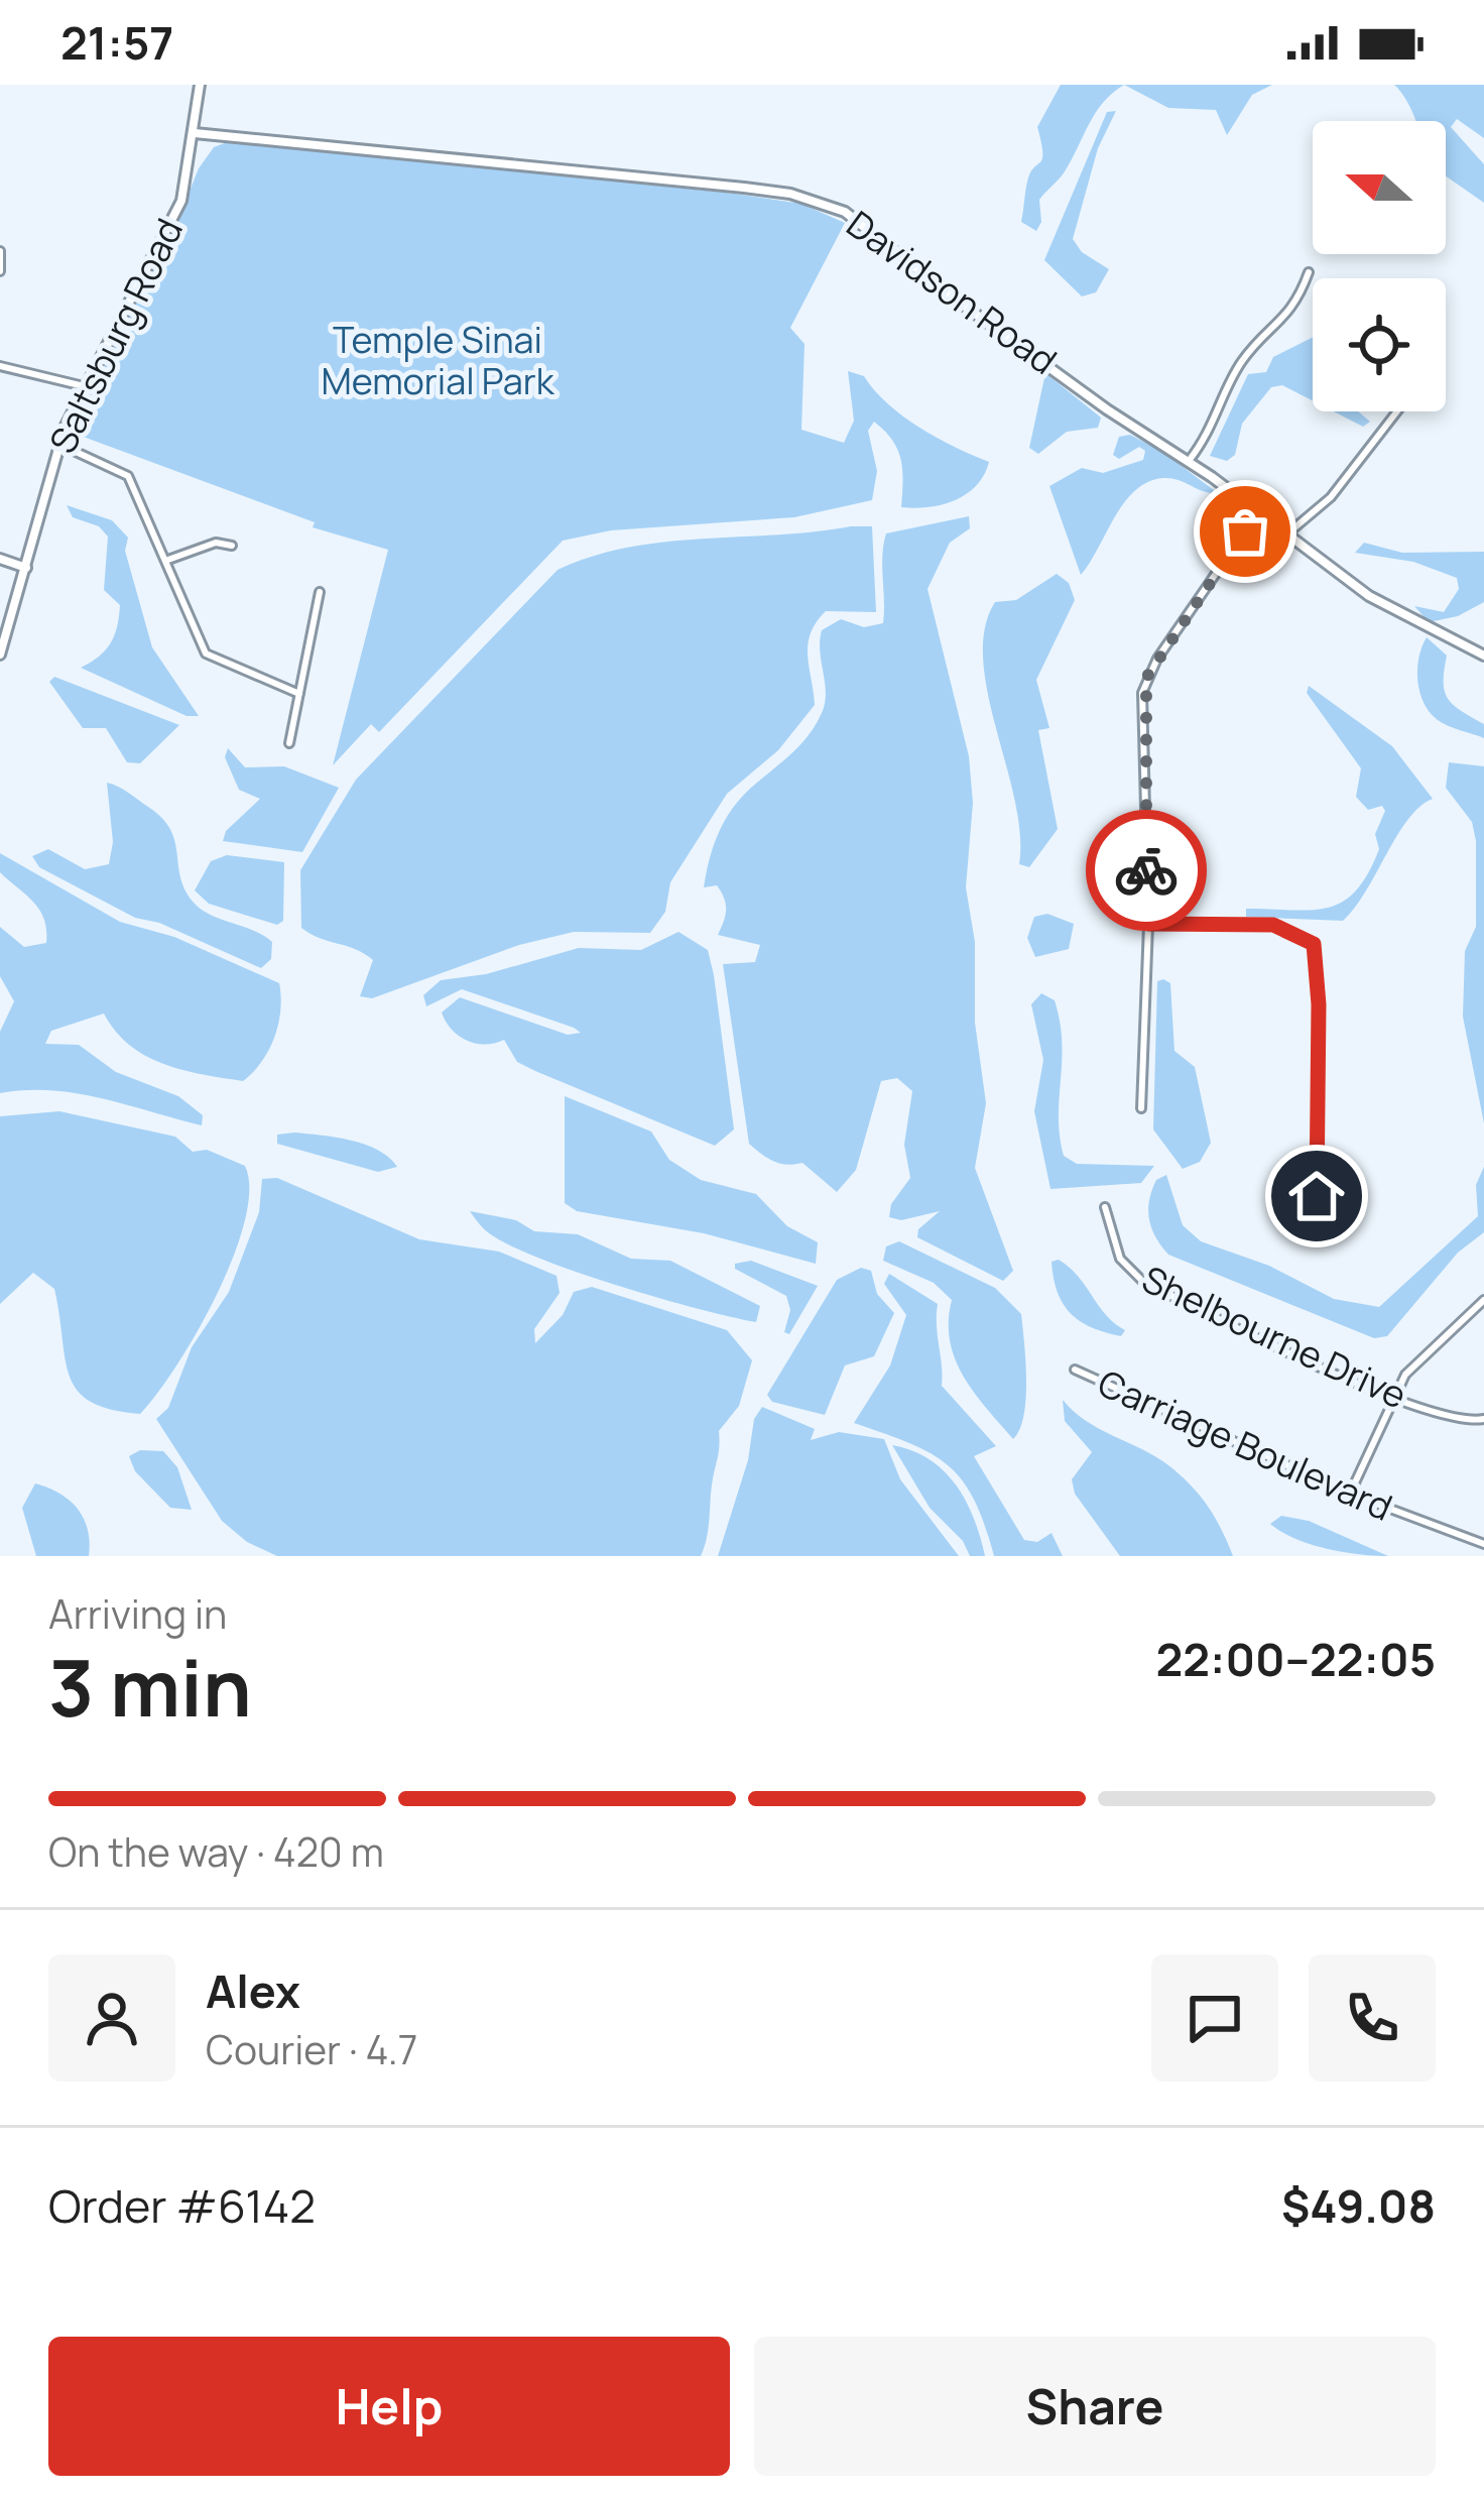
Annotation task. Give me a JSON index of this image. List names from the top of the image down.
{
  "streets": {
    "street": [
      "Davidson Road",
      "Saltsburg Road",
      "Shelbourne Drive",
      "Carriage Boulevard"
    ]
  },
  "crossings": [
    ["Davidson Road", "Saltsburg Road"]
  ],
  "parks": ["Temple Sinai Memorial Park"],
  "north": "left",
  "page": {
    "status": "21:57",
    "heading": ["3 min", "Arriving in", "22:00–22:05"],
    "panel": [
      "Alex",
      "Courier · 4.7",
      "Order #6142",
      "$49.08"
    ],
    "bar": "On the way · 420 m",
    "buttons": ["Help", "Share"]
  }
}
